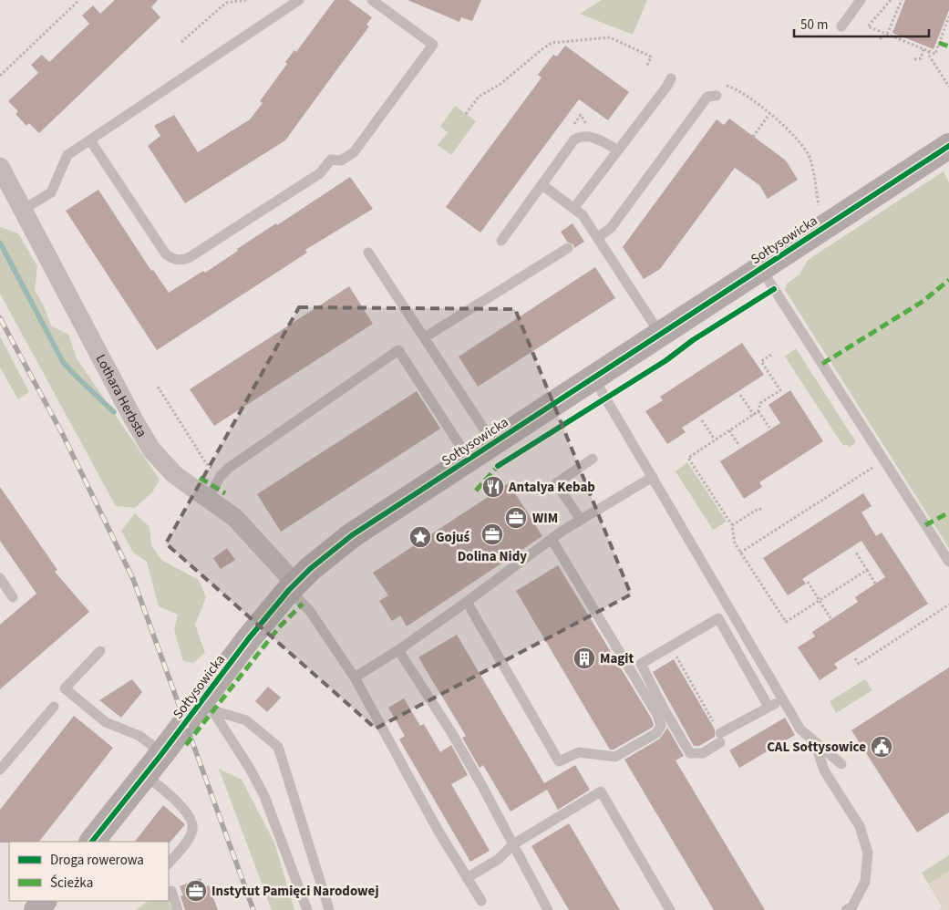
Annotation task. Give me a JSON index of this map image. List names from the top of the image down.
{
  "streets": {
    "street": ["Sołtysowicka", "Lothara Herbsta"]
  },
  "crossings": [
    ["Sołtysowicka", "Lothara Herbsta"]
  ],
  "places": {
    "restaurant": ["Antalya Kebab"],
    "office": ["WIM", "Dolina Nidy", "Instytut Pamięci Narodowej"],
    "place": ["Gojuś"],
    "building": ["Magit"],
    "public building": ["CAL Sołtysowice"]
  },
  "legend": ["Droga rowerowa", "Ścieżka"],
  "scale_bar": "50 m"
}
